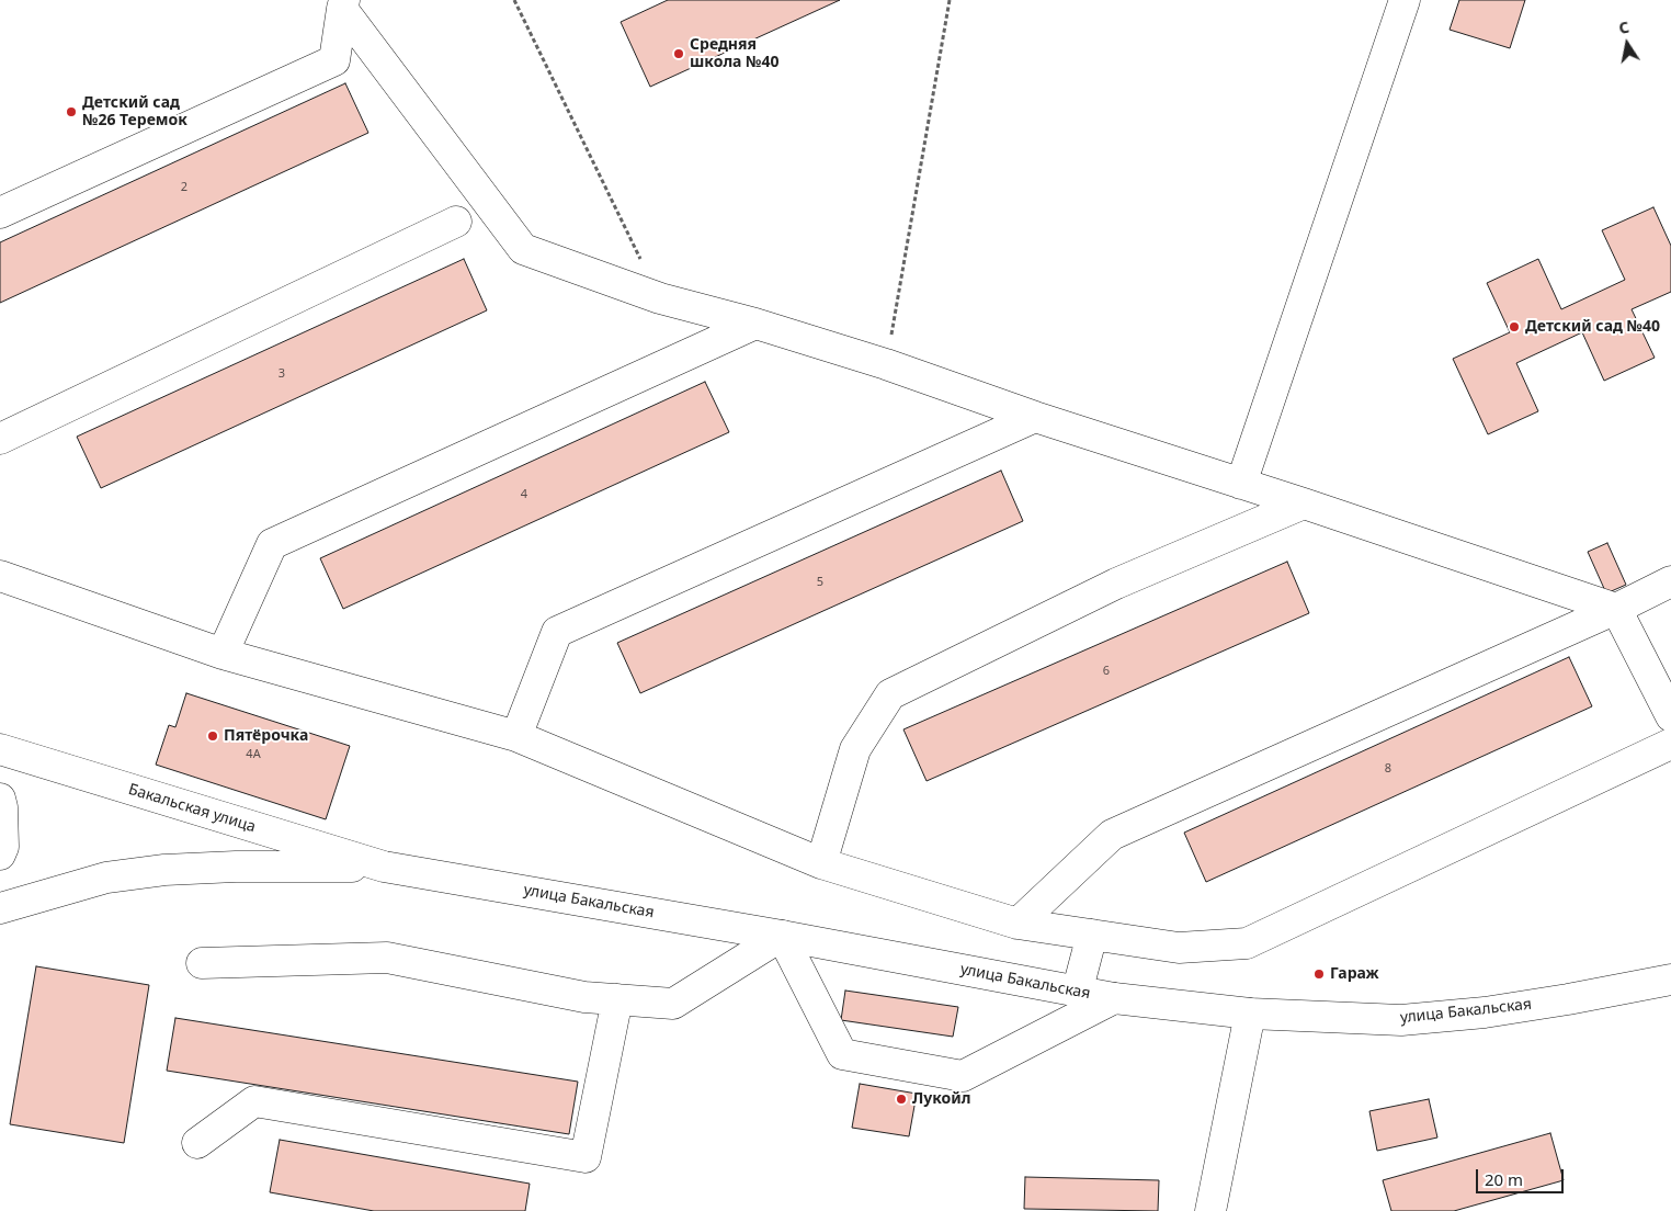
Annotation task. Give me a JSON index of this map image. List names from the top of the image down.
{
  "streets": {
    "main road": ["Бакальская улица", "улица Бакальская"]
  },
  "crossings": [
    ["Бакальская улица", "улица Бакальская"]
  ],
  "places": [
    "Средняя школа №40",
    "Детский сад №26 Теремок",
    "Детский сад №40",
    "Пятёрочка",
    "Гараж",
    "Лукойл"
  ],
  "house_numbers": [
    "2",
    "3",
    "4",
    "5",
    "6",
    "4А",
    "8"
  ],
  "scale_bar": "20 m",
  "north": "top"
}
